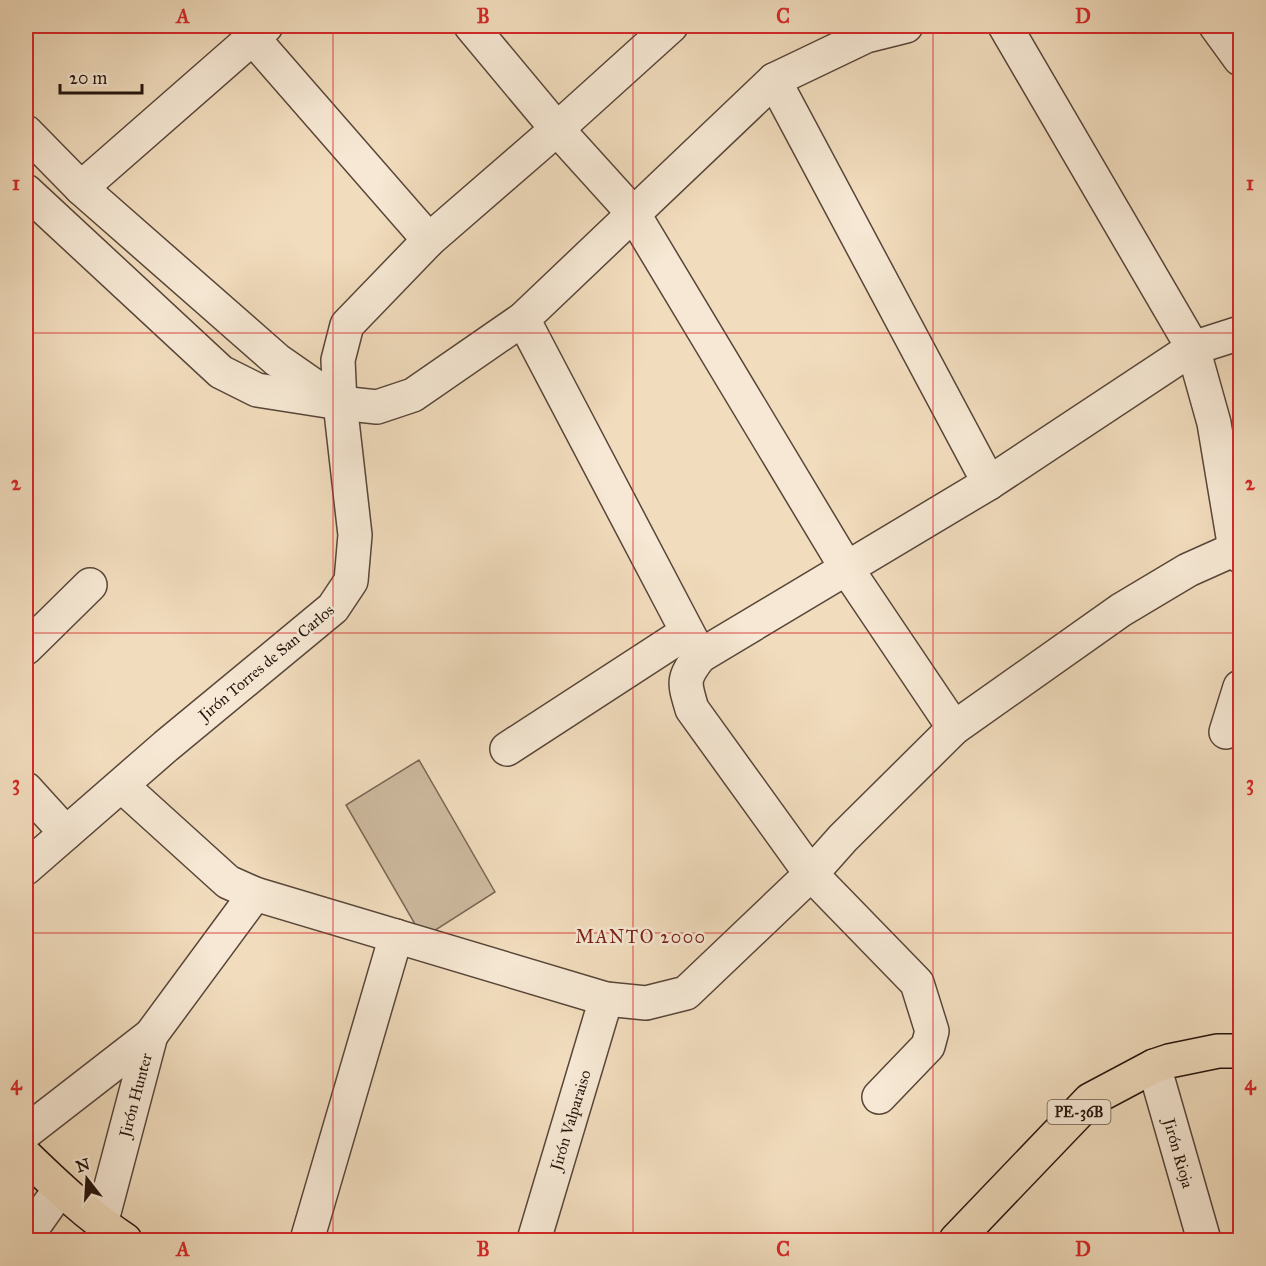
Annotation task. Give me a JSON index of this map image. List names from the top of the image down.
{
  "streets": {
    "highway": ["PE-36B"],
    "street": [
      "Jirón Torres de San Carlos",
      "Jirón Hunter",
      "Jirón Valparaiso",
      "Jirón Rioja"
    ]
  },
  "crossings": [
    ["PE-36B", "Jirón Rioja"]
  ],
  "districts": ["MANTO 2000"],
  "scale_bar": "20 m",
  "north": "top",
  "grid": {
    "columns": [
      "A",
      "B",
      "C",
      "D"
    ],
    "rows": [
      "1",
      "2",
      "3",
      "4"
    ]
  }
}
